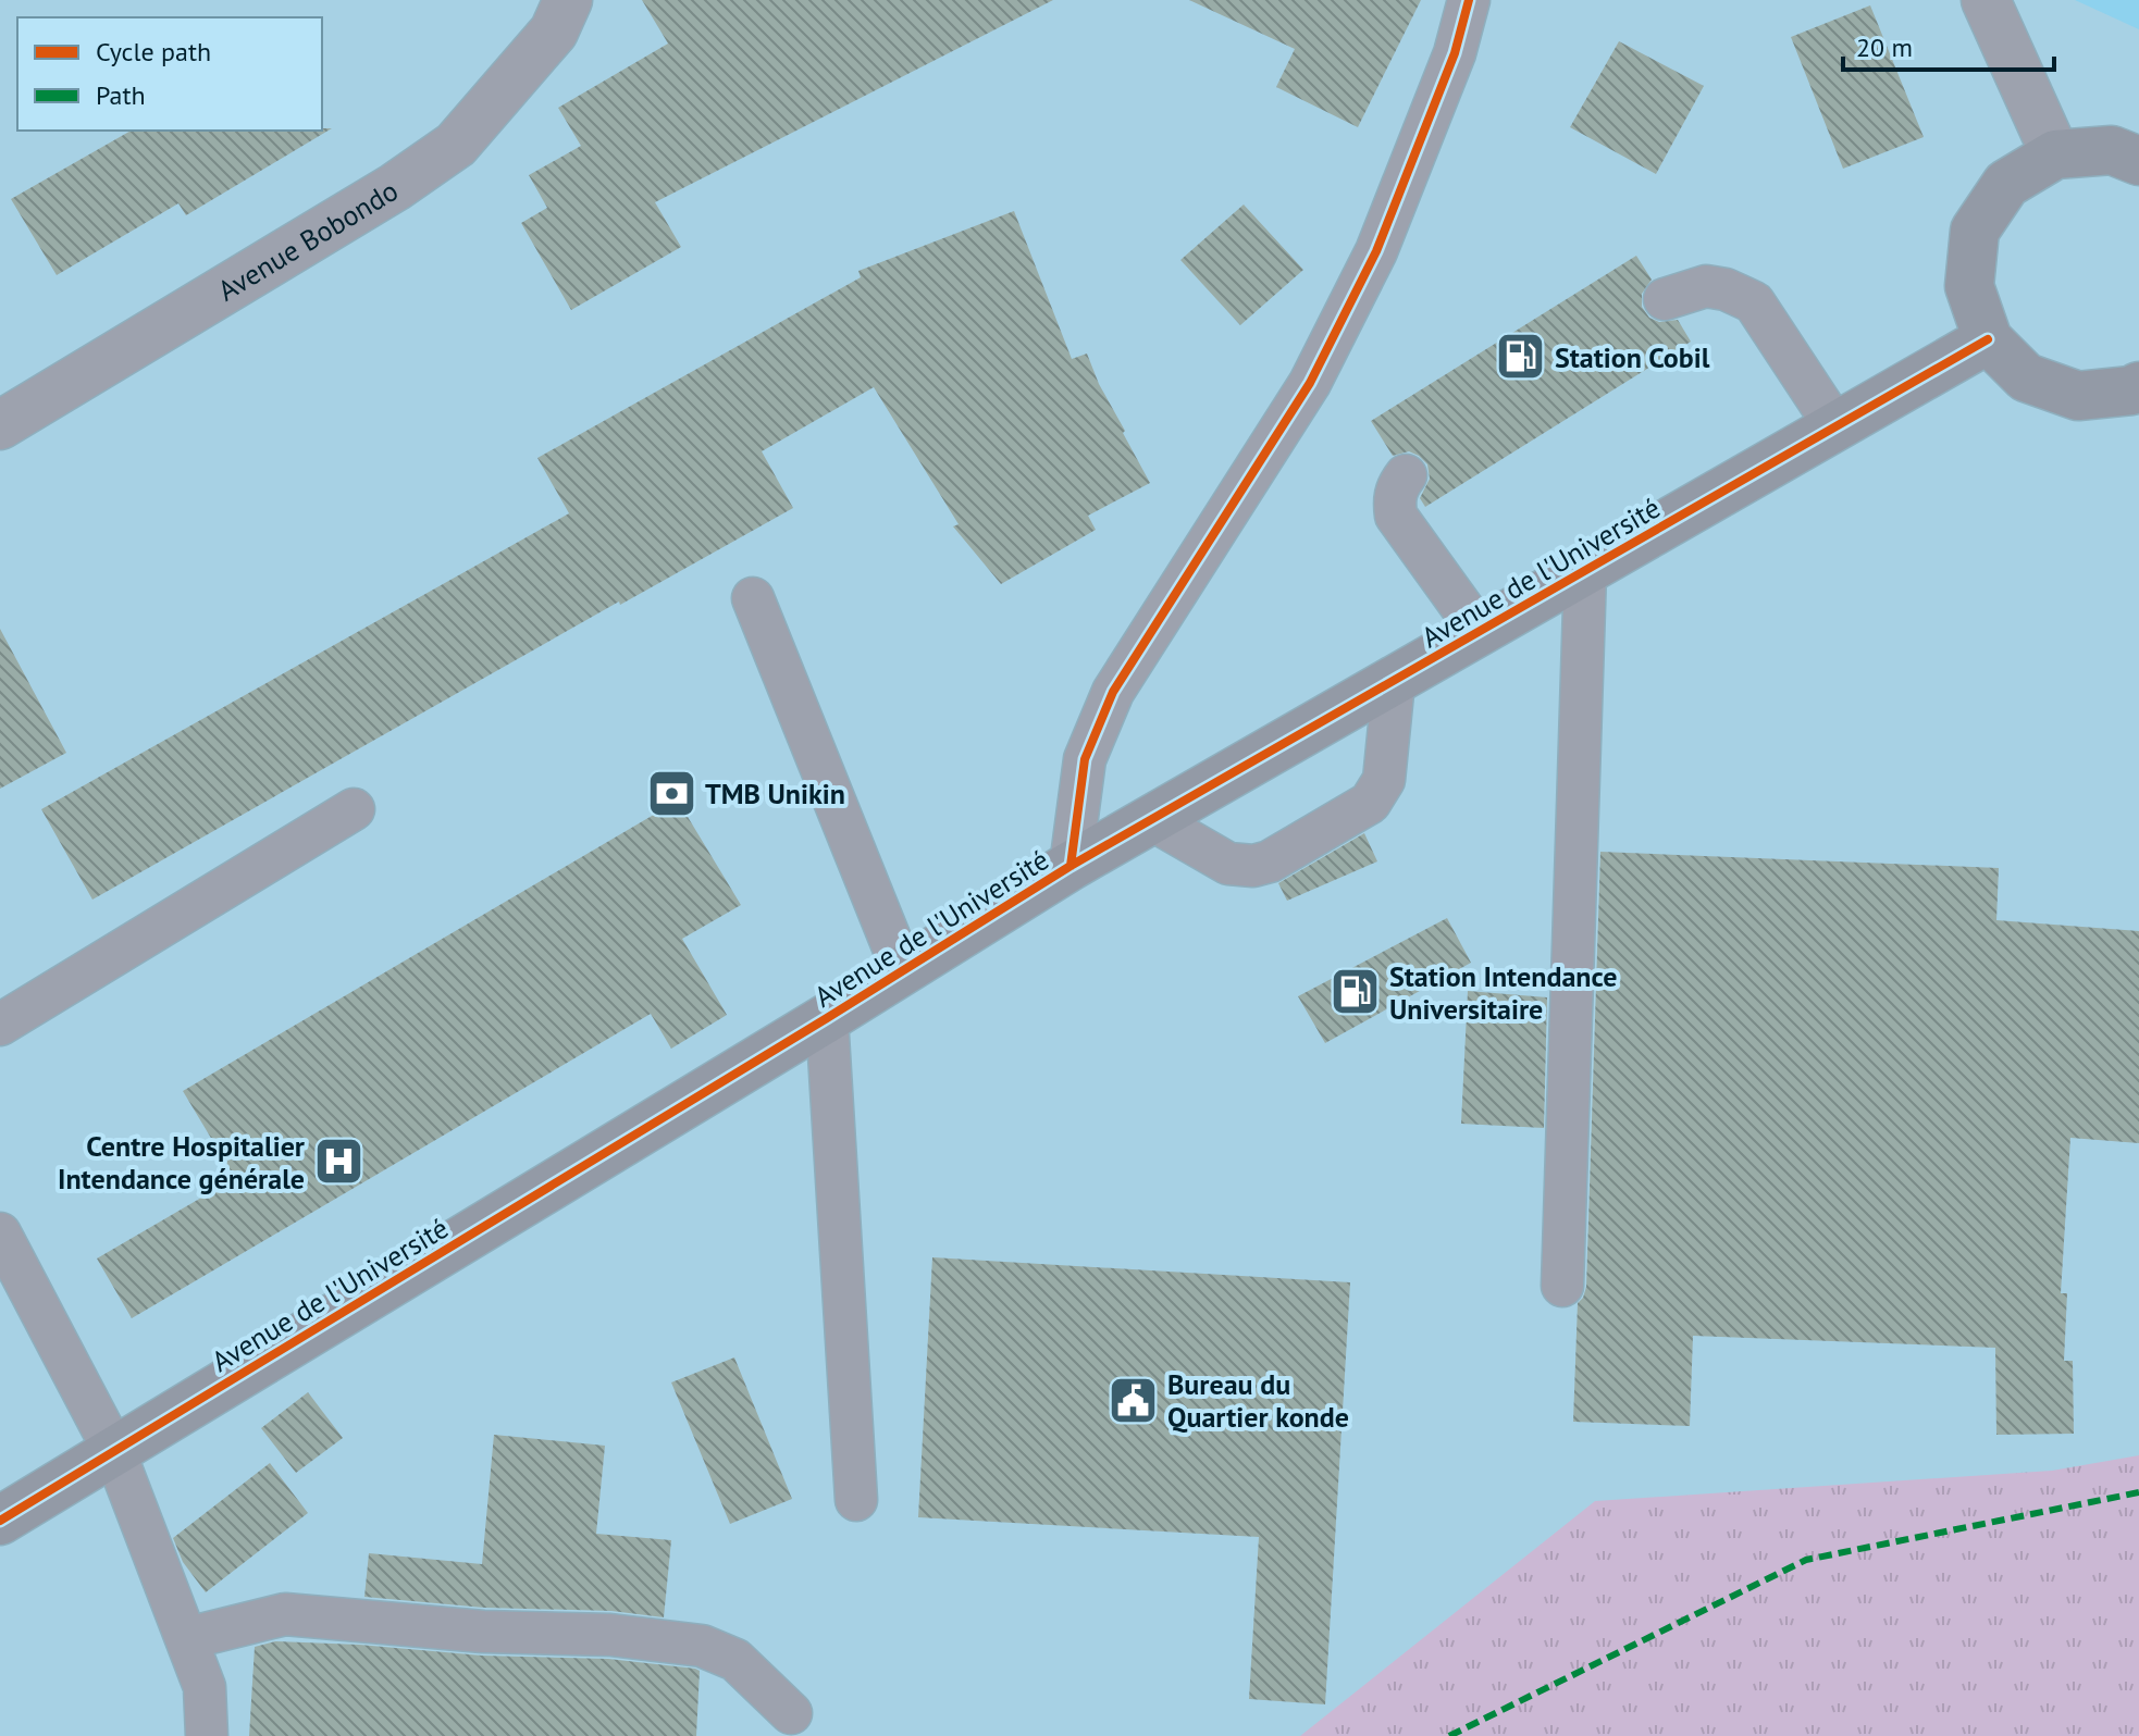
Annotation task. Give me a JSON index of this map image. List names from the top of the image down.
{
  "streets": {
    "street": ["Avenue Bobondo", "Avenue de l'Université"]
  },
  "places": {
    "fuel station": ["Station Cobil", "Station Intendance Universitaire"],
    "bank": ["TMB Unikin"],
    "hospital": ["Centre Hospitalier Intendance générale"],
    "public building": ["Bureau du Quartier konde"]
  },
  "legend": ["Cycle path", "Path"],
  "scale_bar": "20 m"
}
